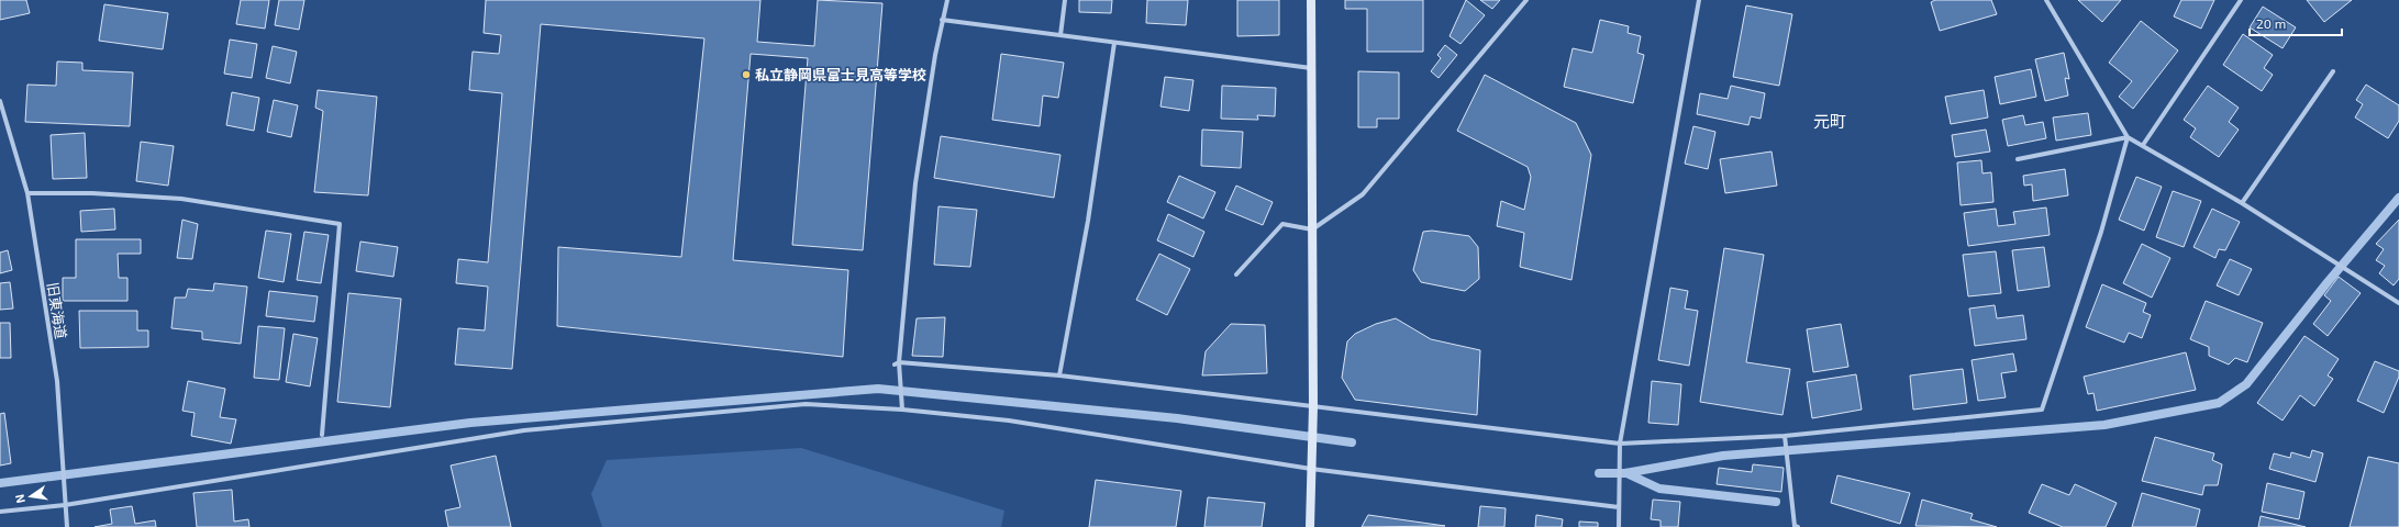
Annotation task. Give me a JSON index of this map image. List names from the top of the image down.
{
  "streets": {
    "street": ["旧東海道"]
  },
  "districts": ["元町"],
  "places": ["私立静岡県富士見高等学校"],
  "scale_bar": "20 m",
  "north": "left"
}
